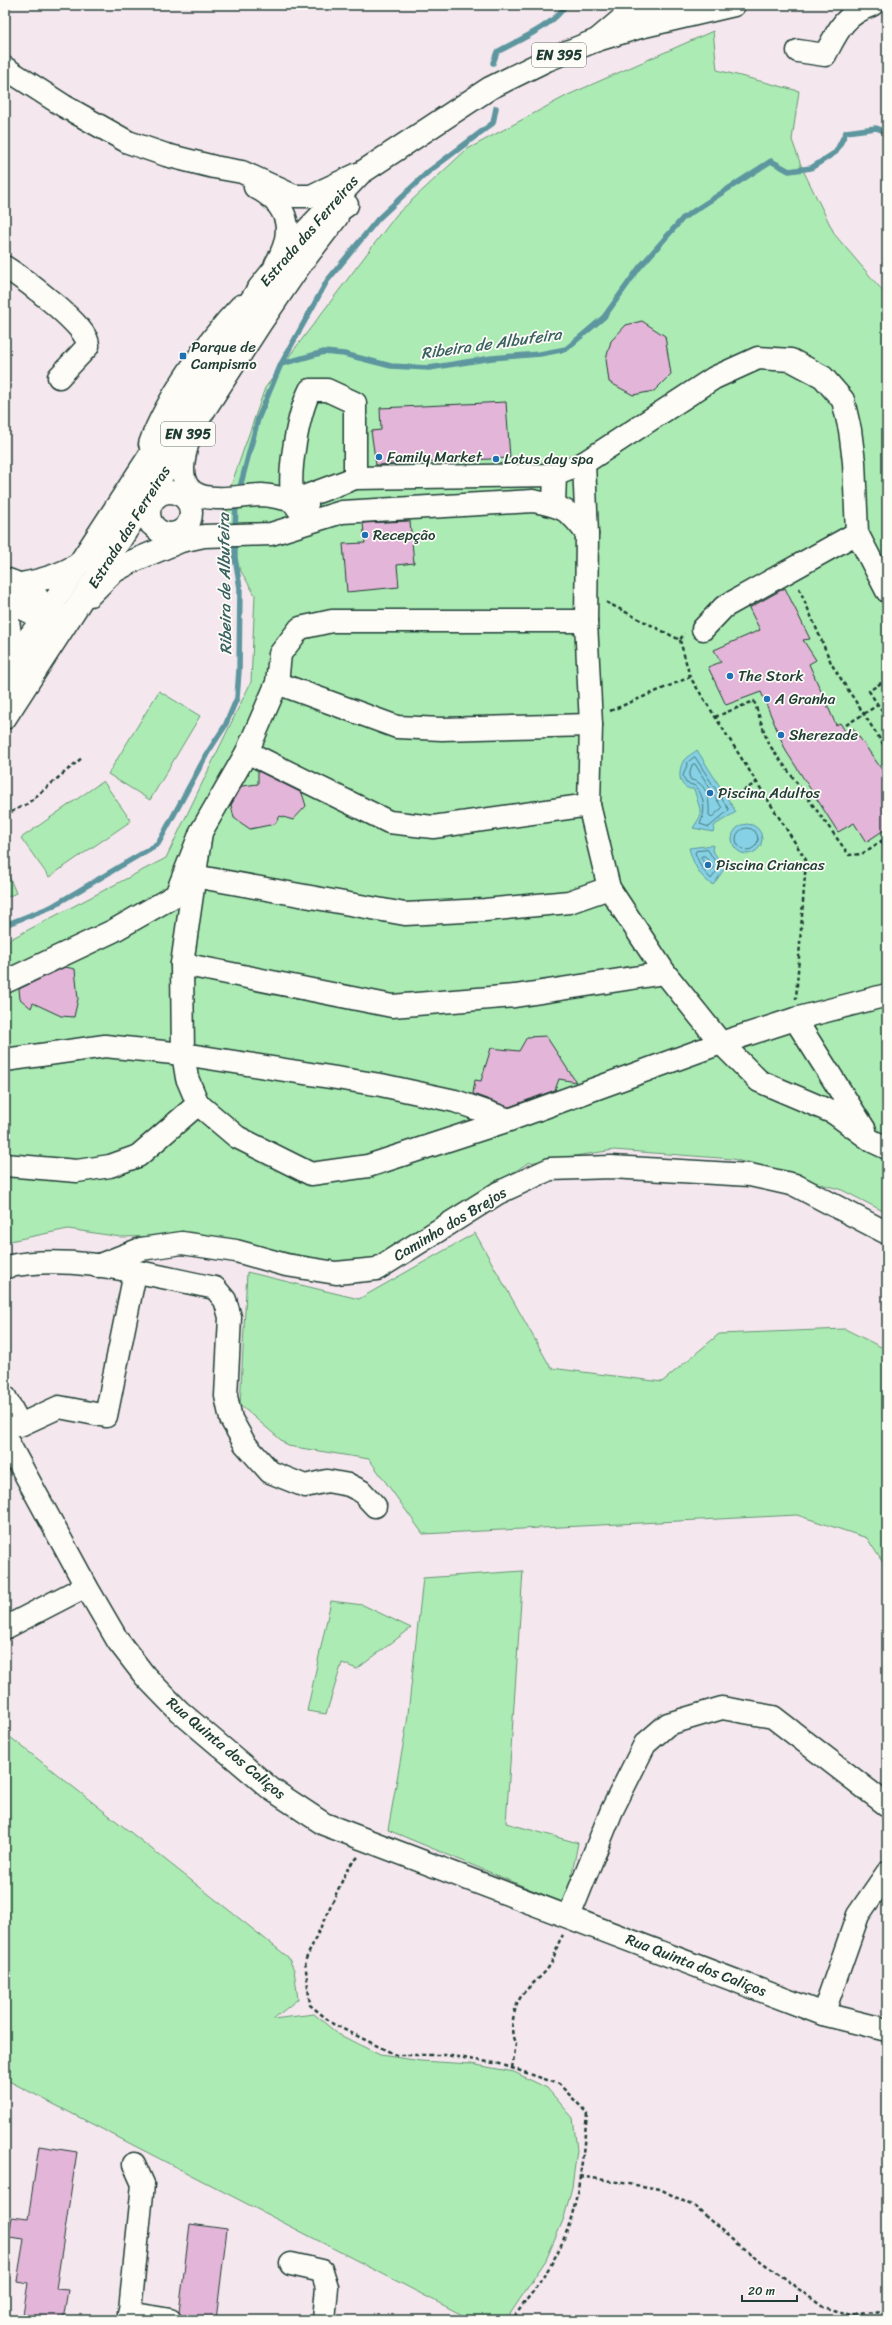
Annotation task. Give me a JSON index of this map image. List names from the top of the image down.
{
  "streets": {
    "street": [
      "EN 395",
      "Estrada das Ferreiras",
      "Caminho dos Brejos",
      "Rua Quinta dos Caliços"
    ]
  },
  "water": ["Ribeira de Albufeira"],
  "places": {
    "transit": ["Parque de Campismo"],
    "other": [
      "Family Market",
      "Lotus day spa",
      "Recepção",
      "The Stork",
      "A Granha",
      "Sherezade",
      "Piscina Adultos",
      "Piscina Criancas"
    ]
  },
  "scale_bar": "20 m"
}
